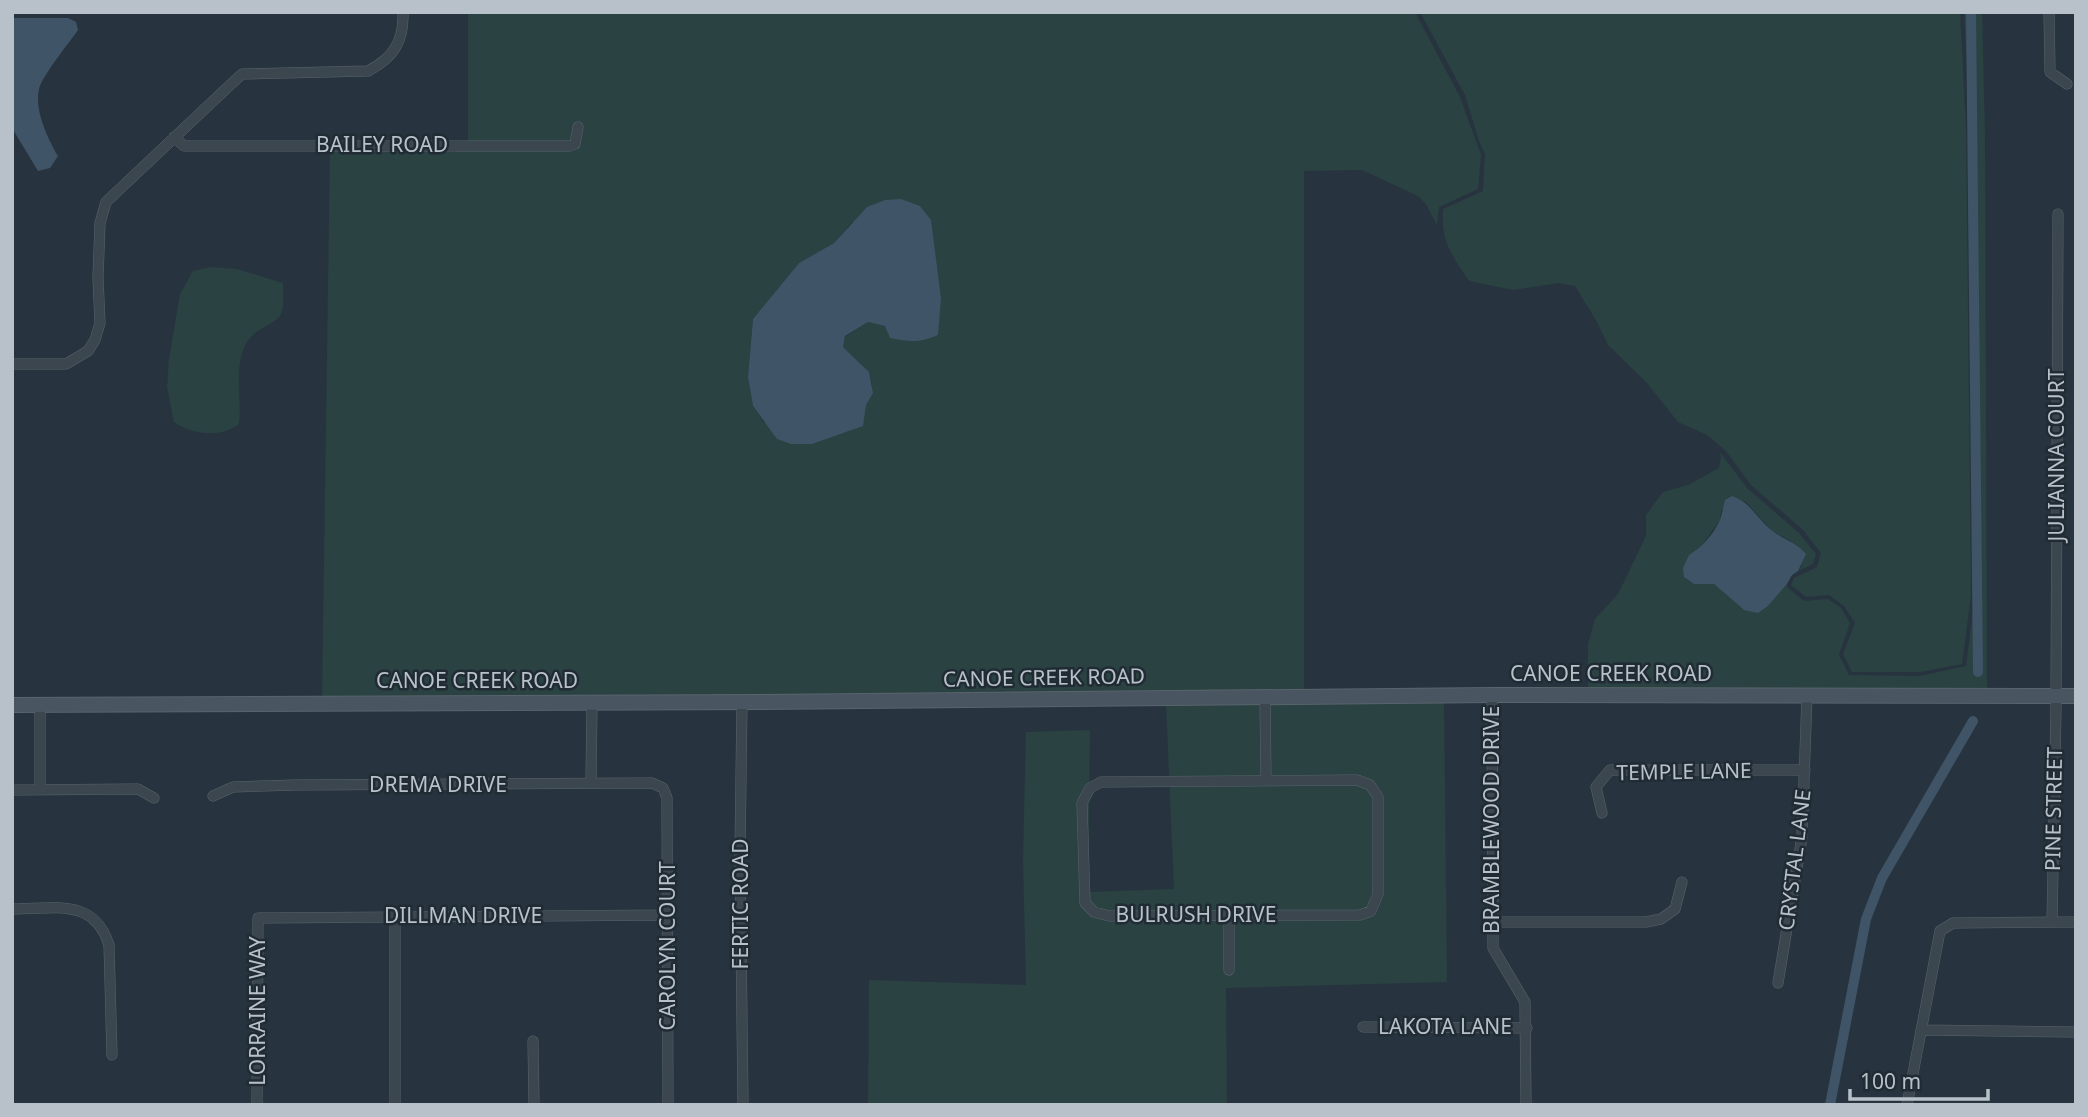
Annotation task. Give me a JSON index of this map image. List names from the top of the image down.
{
  "streets": {
    "main road": ["CANOE CREEK ROAD"],
    "street": [
      "BAILEY ROAD",
      "JULIANNA COURT",
      "TEMPLE LANE",
      "DREMA DRIVE",
      "PINE STREET",
      "BRAMBLEWOOD DRIVE",
      "CRYSTAL LANE",
      "FERTIC ROAD",
      "BULRUSH DRIVE",
      "DILLMAN DRIVE",
      "CAROLYN COURT",
      "LORRAINE WAY",
      "LAKOTA LANE"
    ]
  },
  "crossings": [
    ["JULIANNA COURT", "CANOE CREEK ROAD"],
    ["JULIANNA COURT", "PINE STREET"],
    ["CANOE CREEK ROAD", "PINE STREET"],
    ["CANOE CREEK ROAD", "BRAMBLEWOOD DRIVE"],
    ["CANOE CREEK ROAD", "CRYSTAL LANE"],
    ["CANOE CREEK ROAD", "FERTIC ROAD"],
    ["TEMPLE LANE", "CRYSTAL LANE"],
    ["DREMA DRIVE", "CAROLYN COURT"],
    ["BRAMBLEWOOD DRIVE", "LAKOTA LANE"],
    ["DILLMAN DRIVE", "CAROLYN COURT"],
    ["DILLMAN DRIVE", "LORRAINE WAY"]
  ],
  "scale_bar": "100 m"
}
